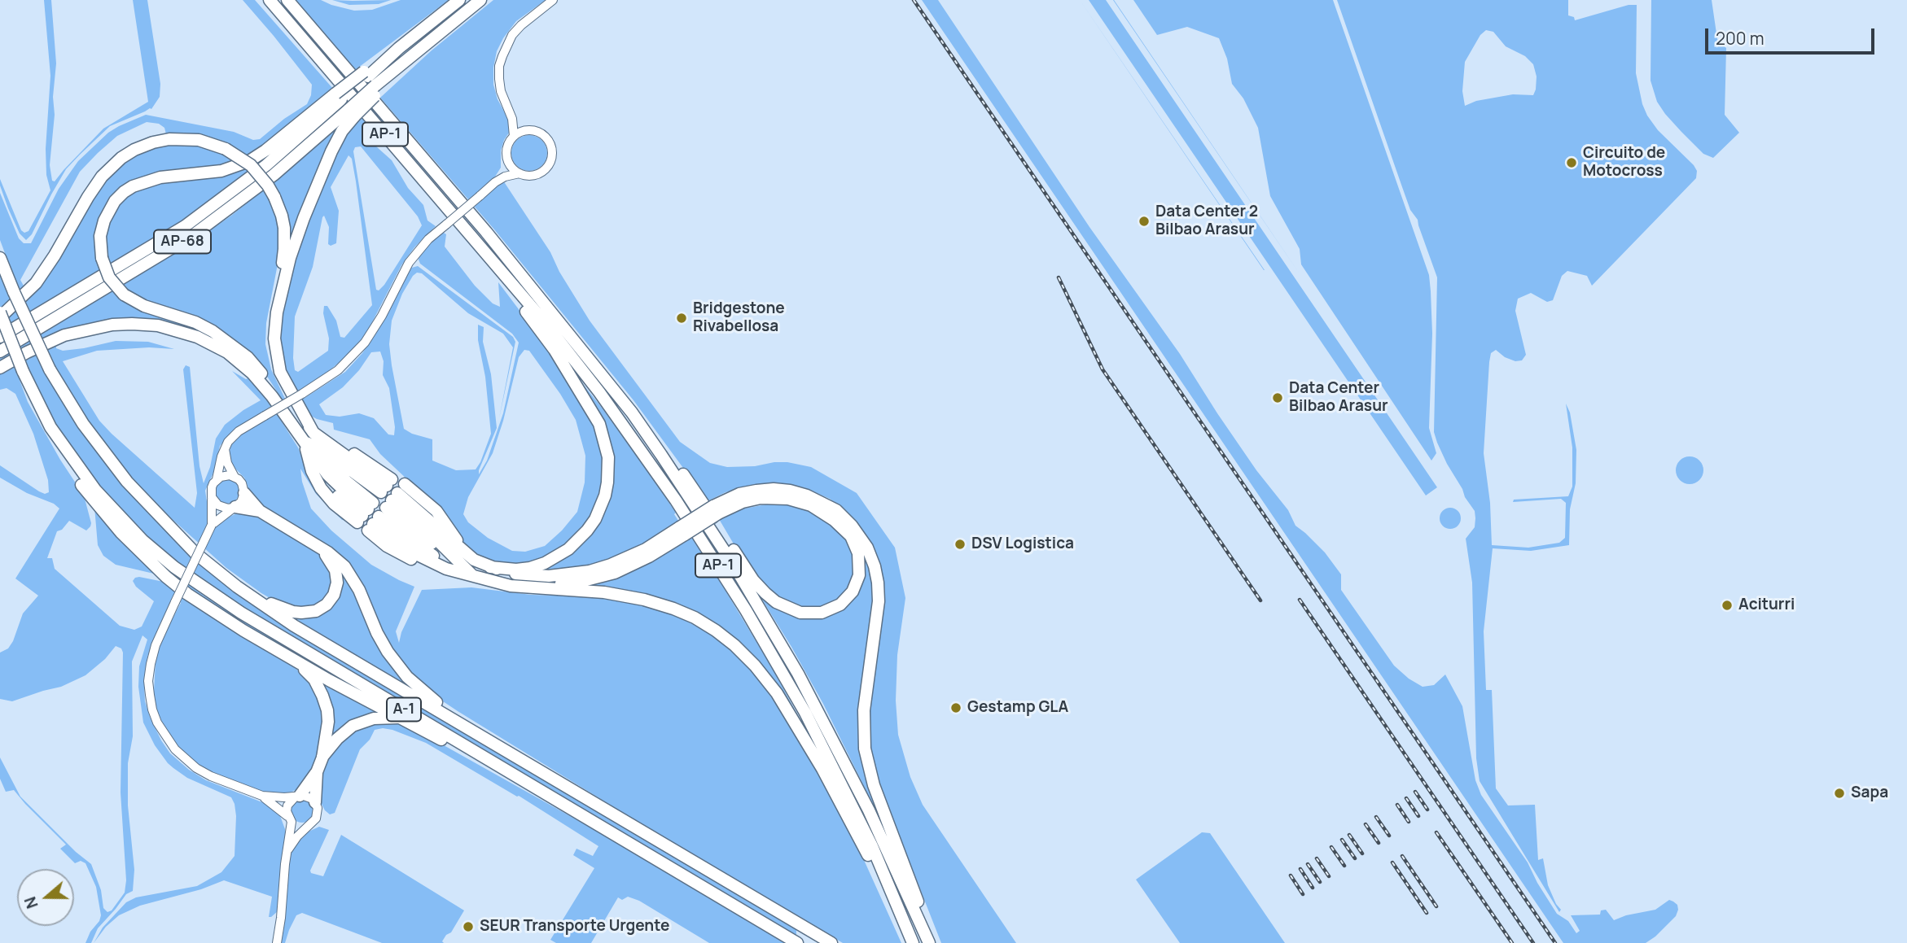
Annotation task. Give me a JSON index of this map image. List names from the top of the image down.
{
  "streets": {
    "highway": ["AP-1", "AP-68", "A-1"]
  },
  "places": [
    "Circuito de Motocross",
    "Data Center 2 Bilbao Arasur",
    "Bridgestone Rivabellosa",
    "Data Center Bilbao Arasur",
    "DSV Logistica",
    "Aciturri",
    "Gestamp GLA",
    "Sapa",
    "SEUR Transporte Urgente"
  ],
  "scale_bar": "200 m",
  "north": "left"
}
